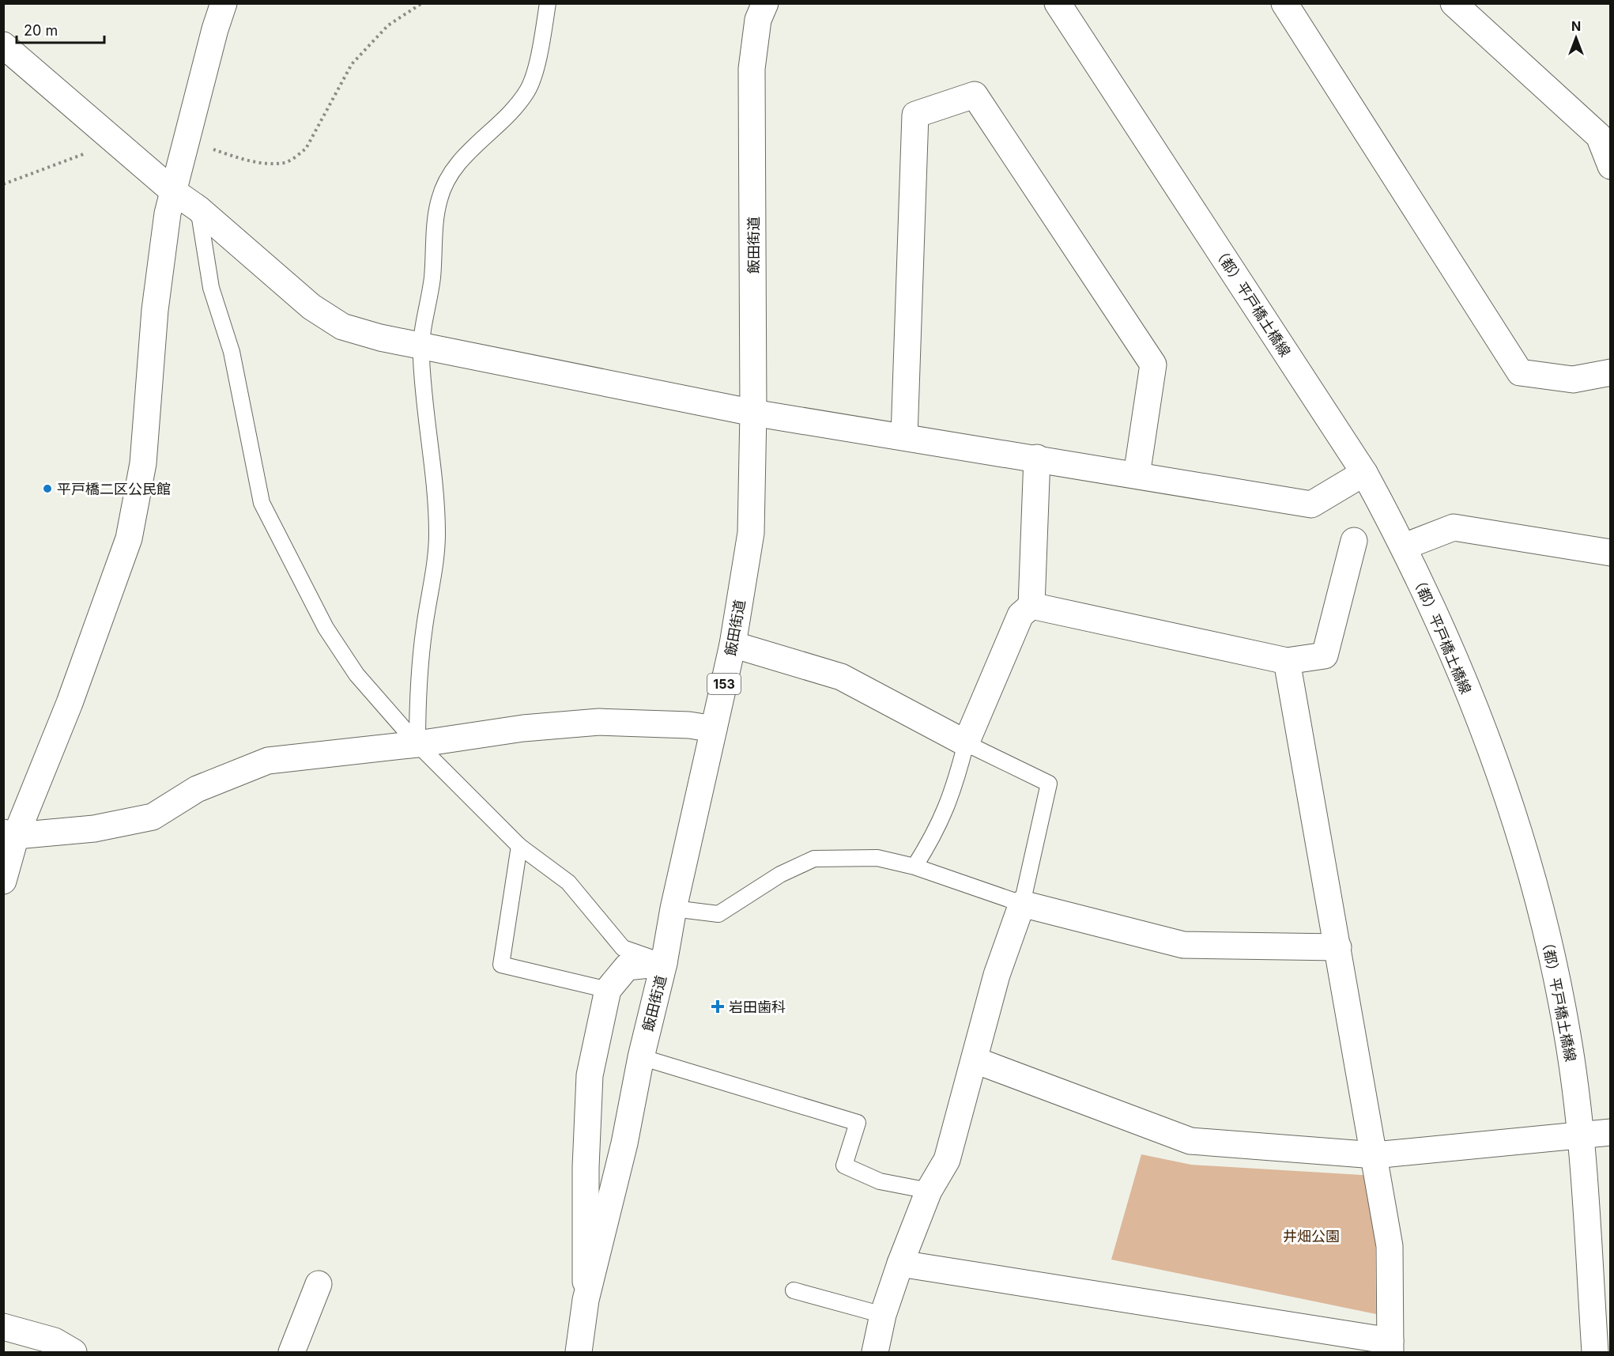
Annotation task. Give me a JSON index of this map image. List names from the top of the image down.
{
  "streets": {
    "main road": ["飯田街道", "（都）平戸橋土橋線", "153"]
  },
  "parks": ["井畑公園"],
  "places": {
    "other": ["平戸橋二区公民館"],
    "health": ["岩田歯科"]
  },
  "scale_bar": "20 m",
  "north": "top"
}
